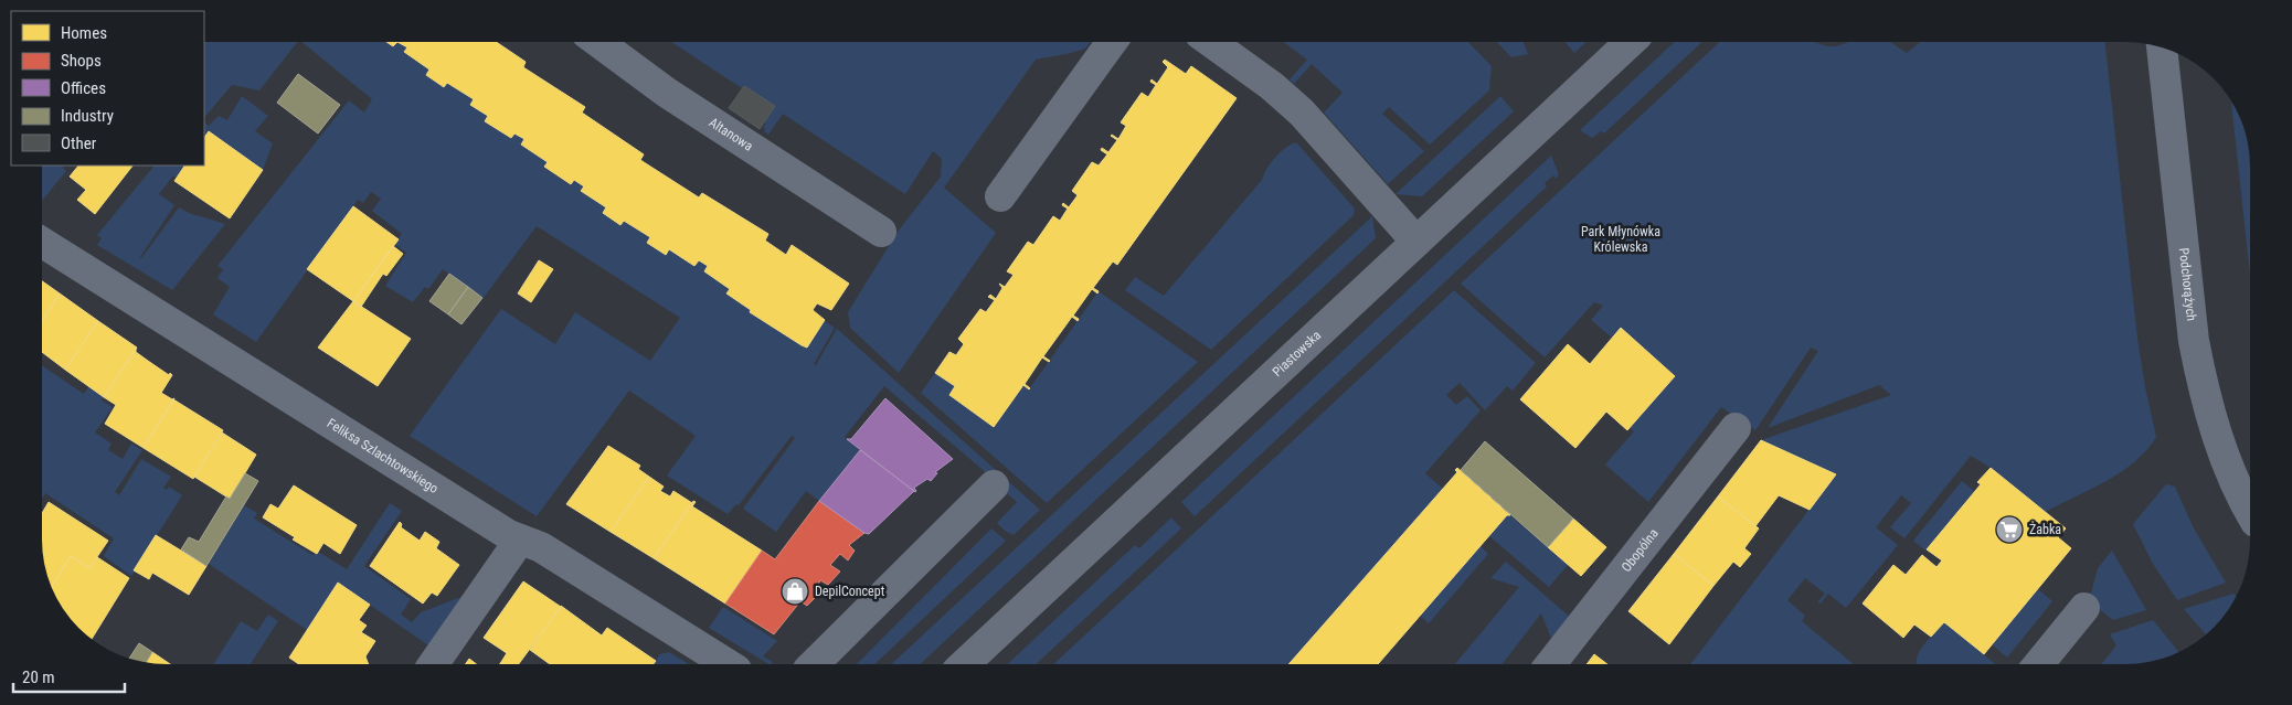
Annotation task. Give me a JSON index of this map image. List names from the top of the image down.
{
  "streets": {
    "street": [
      "Altanowa",
      "Podchorążych",
      "Piastowska",
      "Feliksa Szlachtowskiego",
      "Obopólna"
    ]
  },
  "parks": ["Park Młynówka Królewska"],
  "places": {
    "supermarket": ["Żabka"],
    "shop": ["DepilConcept"]
  },
  "legend": [
    "Homes",
    "Shops",
    "Offices",
    "Industry",
    "Other"
  ],
  "scale_bar": "20 m"
}
